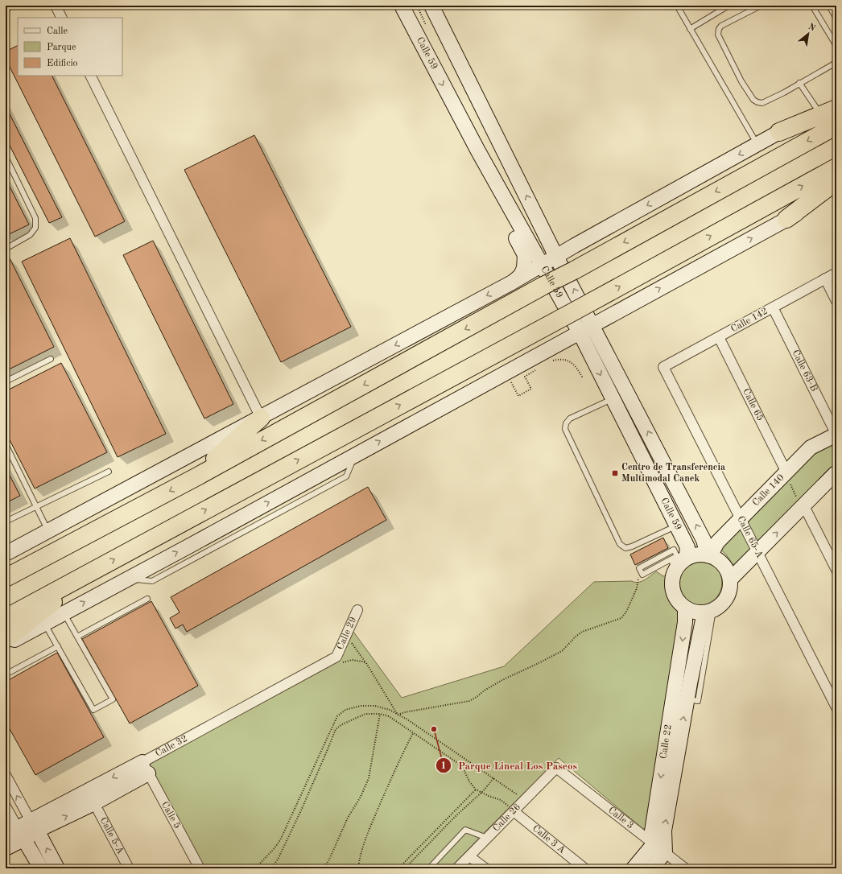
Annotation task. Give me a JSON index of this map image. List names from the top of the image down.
{
  "streets": {
    "main road": [
      "Calle 59",
      "Calle 140",
      "Calle 22",
      "Calle 32"
    ],
    "street": [
      "Calle 142",
      "Calle 63-B",
      "Calle 65",
      "Calle 65-A",
      "Calle 29",
      "Calle 5",
      "Calle 26",
      "Calle 3",
      "Calle 5-A",
      "Calle 3 A"
    ]
  },
  "crossings": [
    ["Calle 59", "Calle 140"],
    ["Calle 59", "Calle 22"],
    ["Calle 142", "Calle 63-B"],
    ["Calle 142", "Calle 65"],
    ["Calle 142", "Calle 65-A"],
    ["Calle 63-B", "Calle 140"],
    ["Calle 65", "Calle 140"],
    ["Calle 140", "Calle 65-A"],
    ["Calle 140", "Calle 22"],
    ["Calle 29", "Calle 32"],
    ["Calle 22", "Calle 3"],
    ["Calle 32", "Calle 5"],
    ["Calle 32", "Calle 5-A"],
    ["Calle 26", "Calle 3"],
    ["Calle 26", "Calle 3 A"]
  ],
  "places": {
    "transit": ["Centro de Transferencia Multimodal Canek"],
    "other": ["Parque Lineal Los Paseos"]
  },
  "legend": ["Calle", "Parque", "Edificio"],
  "north": "top right"
}
